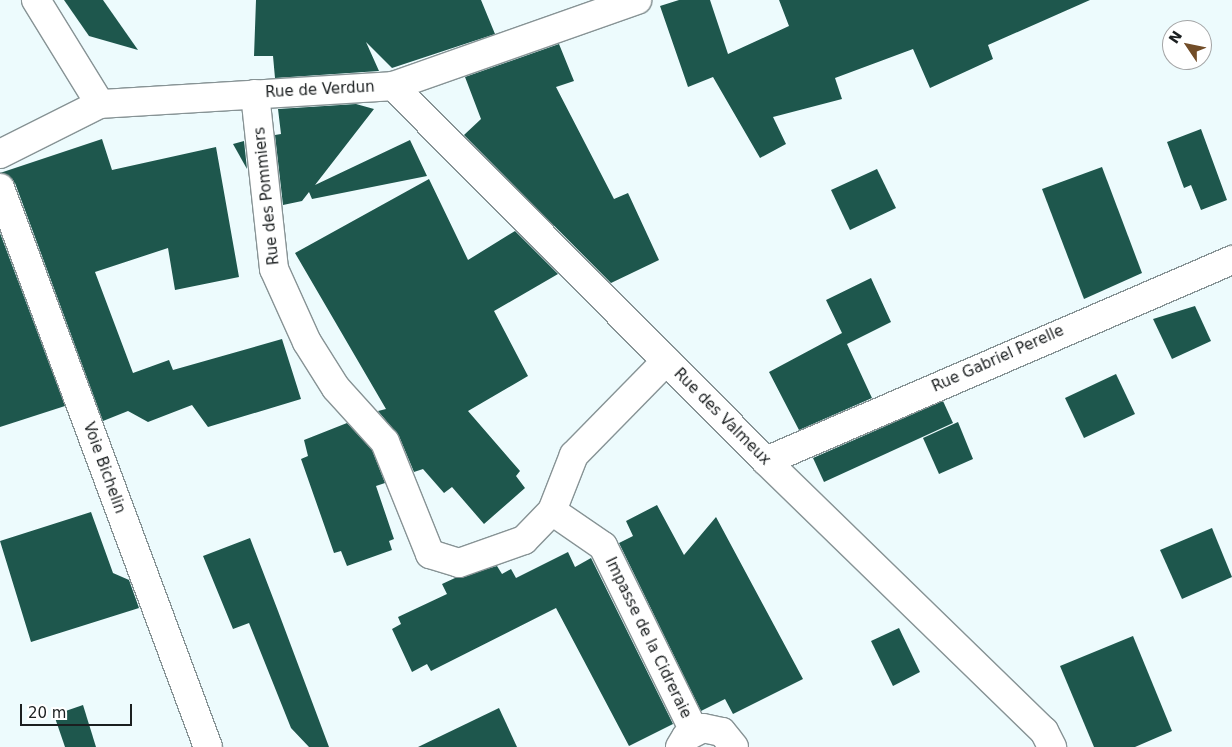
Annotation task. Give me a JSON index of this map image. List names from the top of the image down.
{
  "streets": {
    "street": [
      "Rue de Verdun",
      "Rue des Pommiers",
      "Rue Gabriel Perelle",
      "Rue des Valmeux",
      "Voie Bichelin",
      "Impasse de la Cidreraie"
    ]
  },
  "crossings": [
    ["Rue de Verdun", "Rue des Pommiers"],
    ["Rue de Verdun", "Rue des Valmeux"],
    ["Rue des Pommiers", "Rue des Valmeux"],
    ["Rue des Pommiers", "Impasse de la Cidreraie"],
    ["Rue Gabriel Perelle", "Rue des Valmeux"]
  ],
  "scale_bar": "20 m",
  "north": "top left"
}
